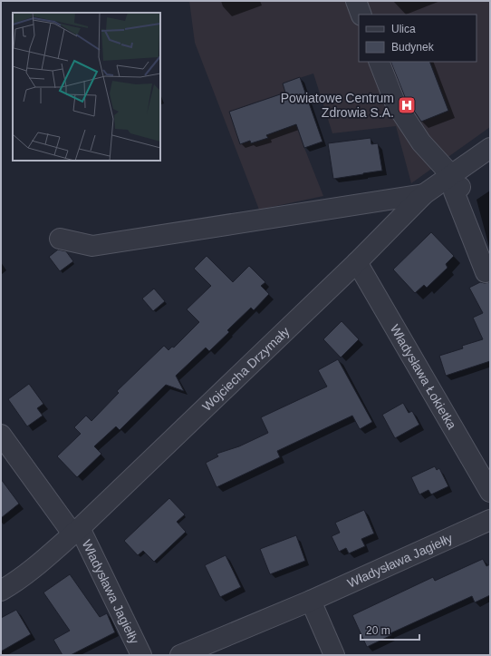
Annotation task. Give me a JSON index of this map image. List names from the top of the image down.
{
  "streets": {
    "street": ["Wojciecha Drzymały", "Władysława Łokietka", "Władysława Jagiełły"]
  },
  "crossings": [
    ["Wojciecha Drzymały", "Władysława Łokietka"],
    ["Wojciecha Drzymały", "Władysława Jagiełły"]
  ],
  "places": {
    "hospital": ["Powiatowe Centrum Zdrowia S.A."]
  },
  "legend": ["Ulica", "Budynek"],
  "scale_bar": "20 m"
}
